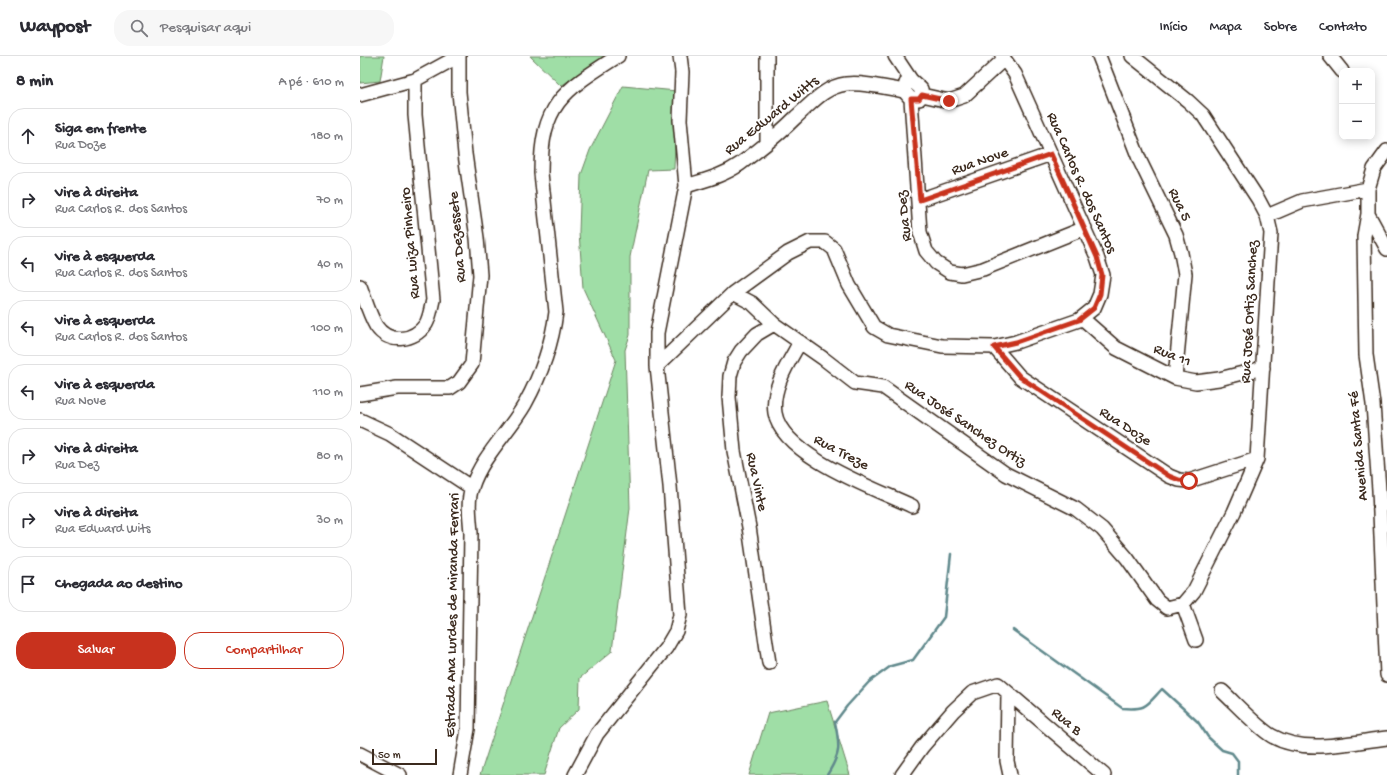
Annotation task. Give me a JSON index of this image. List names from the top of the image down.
{
  "streets": {
    "street": [
      "Rua Edward Witts",
      "Rua Nove",
      "Rua Carlos R. dos Santos",
      "Rua 5",
      "Rua Dez",
      "Rua Dezessete",
      "Rua Luiza Pinheiro",
      "Rua José Ortiz Sanchez",
      "Rua 11",
      "Rua José Sanchez Ortiz",
      "Rua Doze",
      "Avenida Santa Fé",
      "Rua Treze",
      "Rua Vinte",
      "Estrada Ana Lurdes de Miranda Ferrari",
      "Rua B"
    ]
  },
  "crossings": [
    ["Rua Edward Witts", "Rua Carlos R. dos Santos"],
    ["Rua Edward Witts", "Rua Dez"],
    ["Rua Nove", "Rua Carlos R. dos Santos"],
    ["Rua Nove", "Rua Dez"],
    ["Rua Carlos R. dos Santos", "Rua Dez"],
    ["Rua Carlos R. dos Santos", "Rua 11"],
    ["Rua Carlos R. dos Santos", "Rua José Sanchez Ortiz"],
    ["Rua Carlos R. dos Santos", "Rua Doze"],
    ["Rua 5", "Rua 11"],
    ["Rua José Ortiz Sanchez", "Rua 11"],
    ["Rua José Ortiz Sanchez", "Rua José Sanchez Ortiz"],
    ["Rua José Ortiz Sanchez", "Rua Doze"],
    ["Rua José Sanchez Ortiz", "Rua Treze"],
    ["Rua José Sanchez Ortiz", "Rua Vinte"]
  ],
  "scale_bar": "50 m",
  "page": {
    "header": "Waypost",
    "search": "Pesquisar aqui",
    "nav": [
      "Início",
      "Mapa",
      "Sobre",
      "Contato"
    ],
    "heading": ["8 min", "A pé · 610 m"],
    "map_buttons": ["+", "−"],
    "list": [
      ["Siga em frente", "Rua Doze", "180 m"],
      ["Vire à direita", "Rua Carlos R. dos Santos", "70 m"],
      ["Vire à esquerda", "Rua Carlos R. dos Santos", "40 m"],
      ["Vire à esquerda", "Rua Carlos R. dos Santos", "100 m"],
      ["Vire à esquerda", "Rua Nove", "110 m"],
      ["Vire à direita", "Rua Dez", "80 m"],
      ["Vire à direita", "Rua Edward Wits", "30 m"],
      "Chegada ao destino"
    ],
    "buttons": ["Salvar", "Compartilhar"],
    "scale": "50 m"
  }
}
